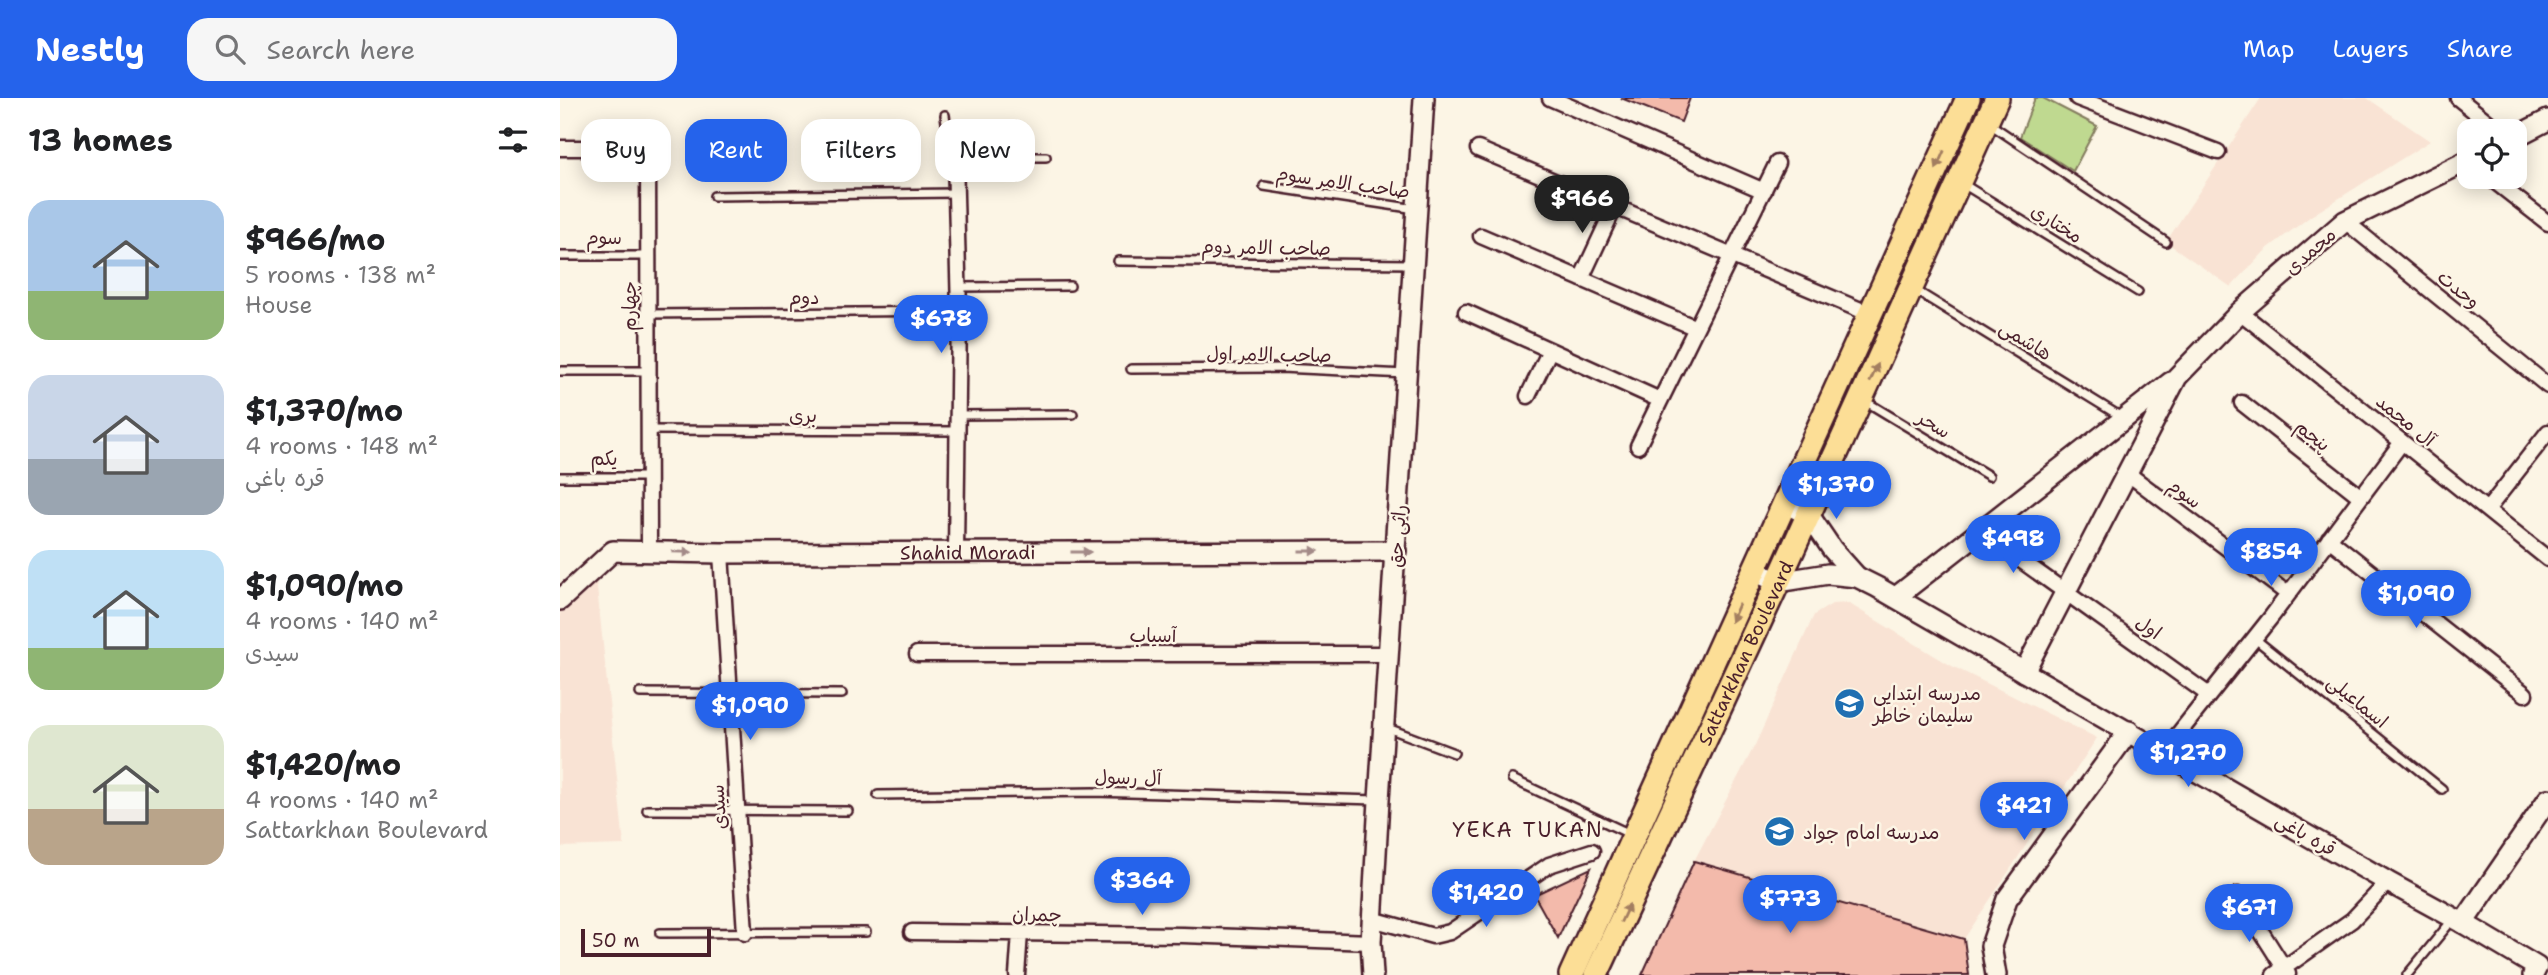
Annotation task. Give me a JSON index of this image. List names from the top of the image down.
{
  "streets": {
    "main road": ["Sattarkhan Boulevard"],
    "street": [
      "سوم",
      "محمدی",
      "وحدت",
      "چهارم",
      "آل محمد",
      "پنجم",
      "راثی حق",
      "Shahid Moradi",
      "اول",
      "آسیاب",
      "سیدی",
      "قره باغی",
      "چمران"
    ],
    "lane": [
      "صاحب الامر سوم",
      "مختاری",
      "صاحب الامر دوم",
      "دوم",
      "هاشمی",
      "صاحب الامر اول",
      "بری",
      "سحر",
      "یکم",
      "اسماعیلی",
      "آل رسول"
    ]
  },
  "crossings": [
    ["صاحب الامر سوم", "راثی حق"],
    ["مختاری", "Sattarkhan Boulevard"],
    ["سوم", "محمدی"],
    ["سوم", "چهارم"],
    ["صاحب الامر دوم", "راثی حق"],
    ["محمدی", "وحدت"],
    ["محمدی", "هاشمی"],
    ["محمدی", "آل محمد"],
    ["محمدی", "اول"],
    ["محمدی", "قره باغی"],
    ["دوم", "چهارم"],
    ["چهارم", "بری"],
    ["چهارم", "یکم"],
    ["چهارم", "Shahid Moradi"],
    ["هاشمی", "Sattarkhan Boulevard"],
    ["صاحب الامر اول", "راثی حق"],
    ["سحر", "Sattarkhan Boulevard"],
    ["راثی حق", "Shahid Moradi"],
    ["راثی حق", "آسیاب"],
    ["راثی حق", "آل رسول"],
    ["راثی حق", "چمران"],
    ["Shahid Moradi", "سیدی"],
    ["Sattarkhan Boulevard", "قره باغی"]
  ],
  "one_way": ["Shahid Moradi"],
  "districts": ["YEKA TUKAN"],
  "places": {
    "school or university": ["مدرسه ابتدایی سلیمان خاطر", "مدرسه امام جواد"]
  },
  "scale_bar": "50 m",
  "page": {
    "header": "Nestly",
    "search": "Search here",
    "nav": ["Map", "Layers", "Share"],
    "heading": "13 homes",
    "chip": [
      "Buy",
      "Rent",
      "Filters",
      "New"
    ],
    "price": [
      "$966",
      "$678",
      "$1,370",
      "$498",
      "$854",
      "$1,090",
      "$1,090",
      "$1,270",
      "$421",
      "$364",
      "$1,420",
      "$773",
      "$671"
    ],
    "list": [
      {
        "name": "$966/mo",
        "note": "5 rooms · 138 m² · House"
      },
      {
        "name": "$1,370/mo",
        "note": "4 rooms · 148 m² · قره باغی"
      },
      {
        "name": "$1,090/mo",
        "note": "4 rooms · 140 m² · سیدی"
      },
      {
        "name": "$1,420/mo",
        "note": "4 rooms · 140 m² · Sattarkhan Boulevard"
      }
    ],
    "scale": "50 m"
  }
}
